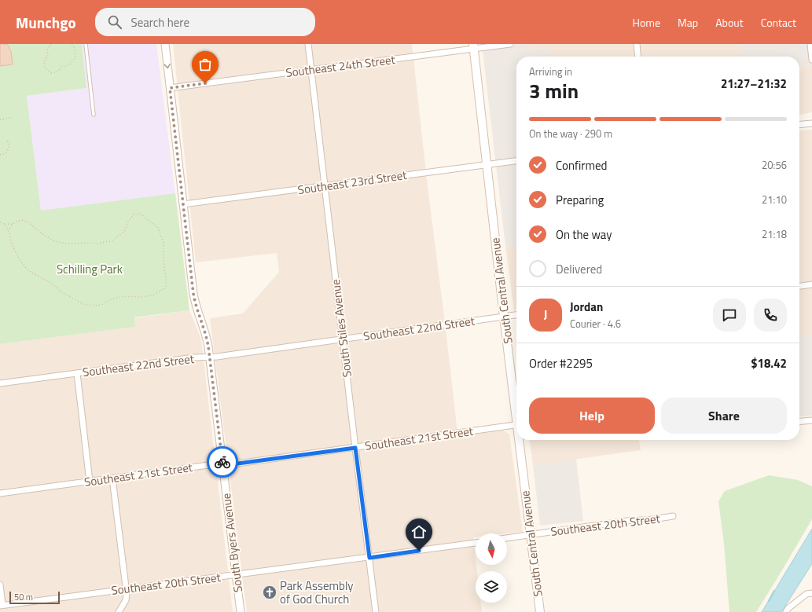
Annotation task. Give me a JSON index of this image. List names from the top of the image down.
{
  "streets": {
    "main road": ["South Central Avenue"],
    "street": [
      "Southeast 24th Street",
      "Southeast 23rd Street",
      "South Stiles Avenue",
      "Southeast 22nd Street",
      "Southeast 21st Street",
      "Southeast 20th Street",
      "South Byers Avenue"
    ]
  },
  "crossings": [
    ["Southeast 24th Street", "South Central Avenue"],
    ["Southeast 24th Street", "South Stiles Avenue"],
    ["Southeast 24th Street", "South Byers Avenue"],
    ["Southeast 23rd Street", "South Central Avenue"],
    ["Southeast 23rd Street", "South Stiles Avenue"],
    ["Southeast 23rd Street", "South Byers Avenue"],
    ["South Central Avenue", "Southeast 22nd Street"],
    ["South Central Avenue", "Southeast 20th Street"],
    ["South Stiles Avenue", "Southeast 22nd Street"],
    ["South Stiles Avenue", "Southeast 21st Street"],
    ["South Stiles Avenue", "Southeast 20th Street"],
    ["Southeast 22nd Street", "South Byers Avenue"],
    ["Southeast 21st Street", "South Byers Avenue"],
    ["Southeast 20th Street", "South Byers Avenue"]
  ],
  "parks": ["Schilling Park"],
  "places": {
    "church": ["Park Assembly of God Church"]
  },
  "scale_bar": "50 m",
  "north": "bottom",
  "page": {
    "header": "Munchgo",
    "search": "Search here",
    "nav": [
      "Home",
      "Map",
      "About",
      "Contact"
    ],
    "heading": ["3 min", "Arriving in", "21:27–21:32"],
    "panel": [
      "Jordan",
      "Courier · 4.6",
      "Order #2295",
      "$18.42"
    ],
    "bar": "On the way · 290 m",
    "list": [
      ["Confirmed", "20:56"],
      ["Preparing", "21:10"],
      ["On the way", "21:18"],
      "Delivered"
    ],
    "round": "J",
    "buttons": ["Help", "Share"],
    "scale": "50 m"
  }
}
